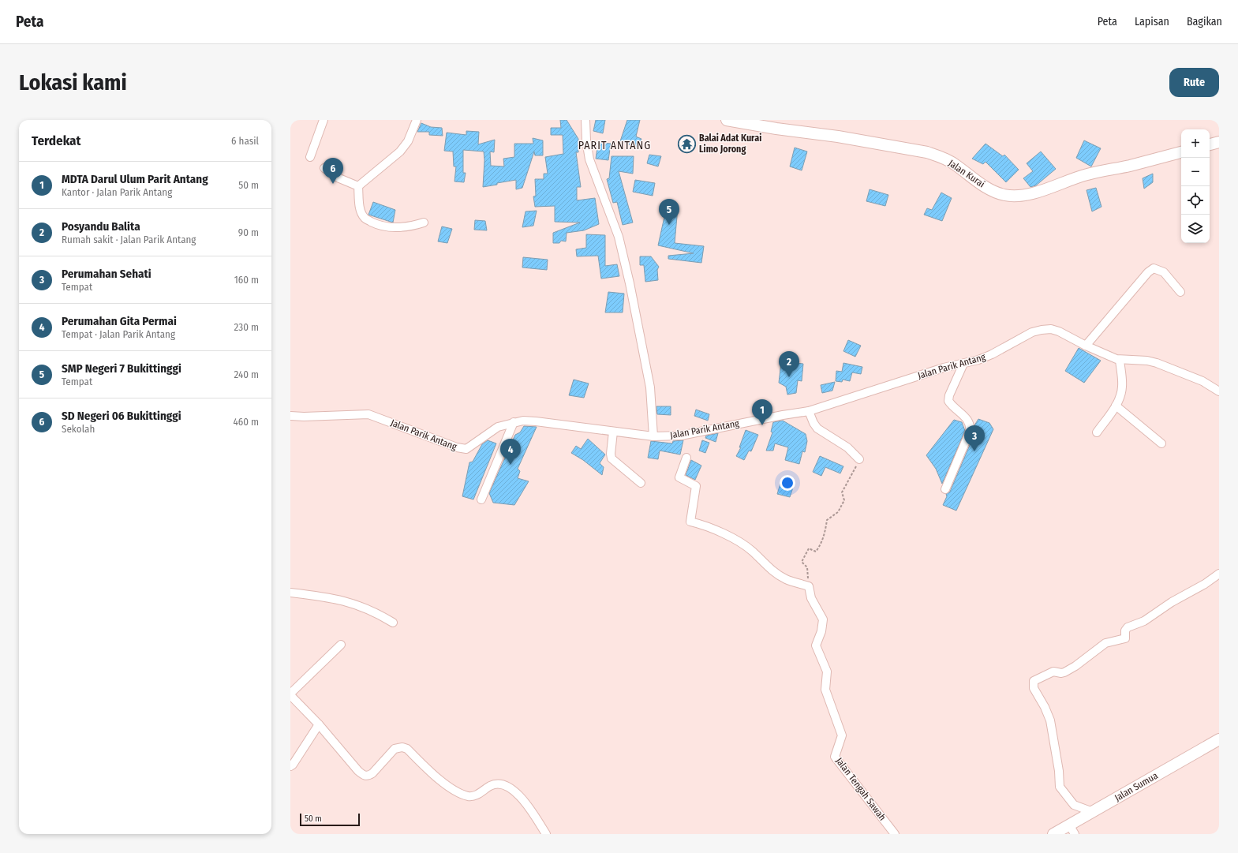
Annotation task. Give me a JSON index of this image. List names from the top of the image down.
{
  "streets": {
    "street": [
      "Jalan Kurai",
      "Jalan Parik Antang",
      "Jalan Sumua",
      "Jalan Tengah Sawah"
    ]
  },
  "districts": ["PARIT ANTANG"],
  "places": {
    "temple": ["Balai Adat Kurai Limo Jorong"]
  },
  "scale_bar": "50 m",
  "page": {
    "header": "Peta",
    "nav": ["Peta", "Lapisan", "Bagikan"],
    "buttons": "Rute",
    "title": "Lokasi kami",
    "heading": ["Terdekat", "6 hasil"],
    "map_buttons": ["+", "−"],
    "pins": [
      "6",
      "5",
      "2",
      "1",
      "3",
      "4"
    ],
    "list": [
      {
        "mark": "1",
        "name": "MDTA Darul Ulum Parit Antang",
        "note": "Kantor · Jalan Parik Antang",
        "value": "50 m"
      },
      {
        "mark": "2",
        "name": "Posyandu Balita",
        "note": "Rumah sakit · Jalan Parik Antang",
        "value": "90 m"
      },
      {
        "mark": "3",
        "name": "Perumahan Sehati",
        "note": "Tempat",
        "value": "160 m"
      },
      {
        "mark": "4",
        "name": "Perumahan Gita Permai",
        "note": "Tempat · Jalan Parik Antang",
        "value": "230 m"
      },
      {
        "mark": "5",
        "name": "SMP Negeri 7 Bukittinggi",
        "note": "Tempat",
        "value": "240 m"
      },
      {
        "mark": "6",
        "name": "SD Negeri 06 Bukittinggi",
        "note": "Sekolah",
        "value": "460 m"
      }
    ],
    "scale": "50 m"
  }
}
